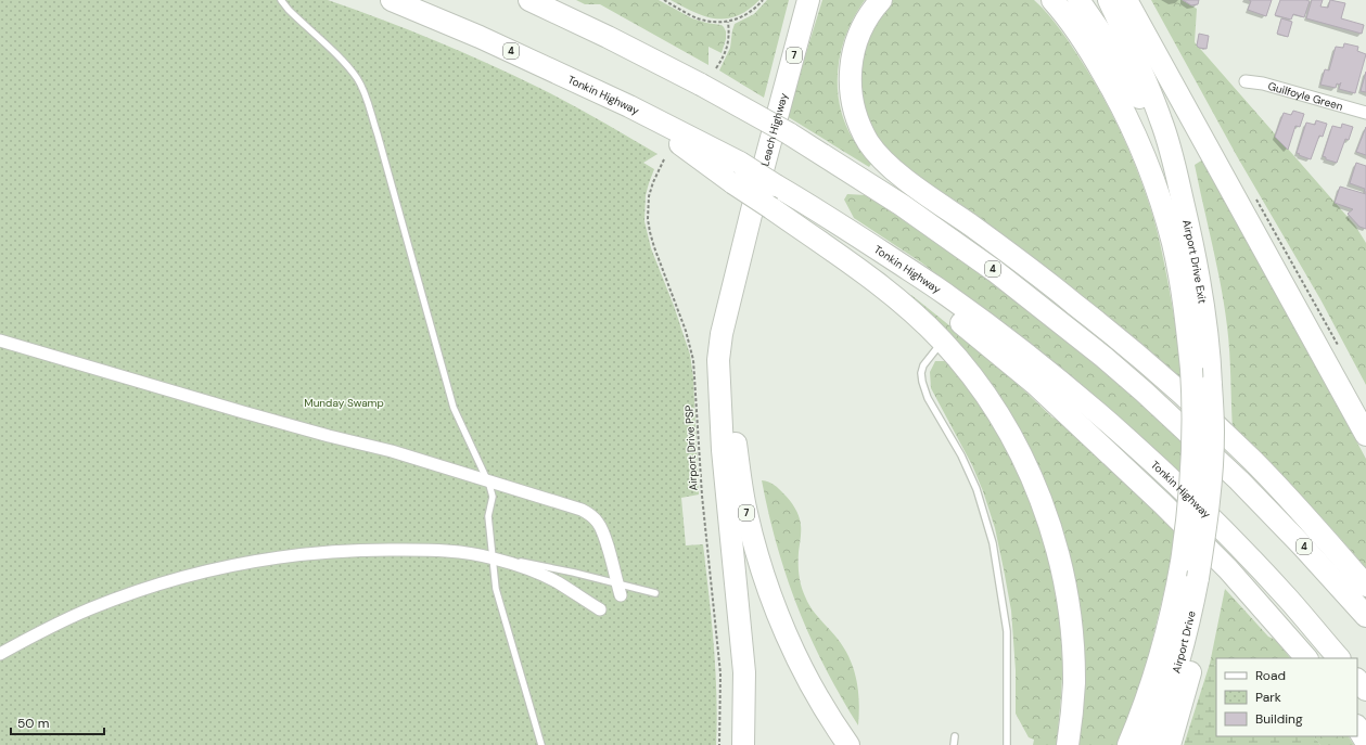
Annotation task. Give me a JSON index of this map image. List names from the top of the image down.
{
  "streets": {
    "highway": [
      "4",
      "7",
      "Tonkin Highway",
      "Leach Highway",
      "Airport Drive Exit",
      "Airport Drive"
    ],
    "street": ["Guilfoyle Green"],
    "path": ["Airport Drive PSP"]
  },
  "crossings": [
    ["7", "Leach Highway"],
    ["Airport Drive Exit", "Airport Drive"]
  ],
  "parks": ["Munday Swamp"],
  "legend": ["Road", "Park", "Building"],
  "scale_bar": "50 m"
}
